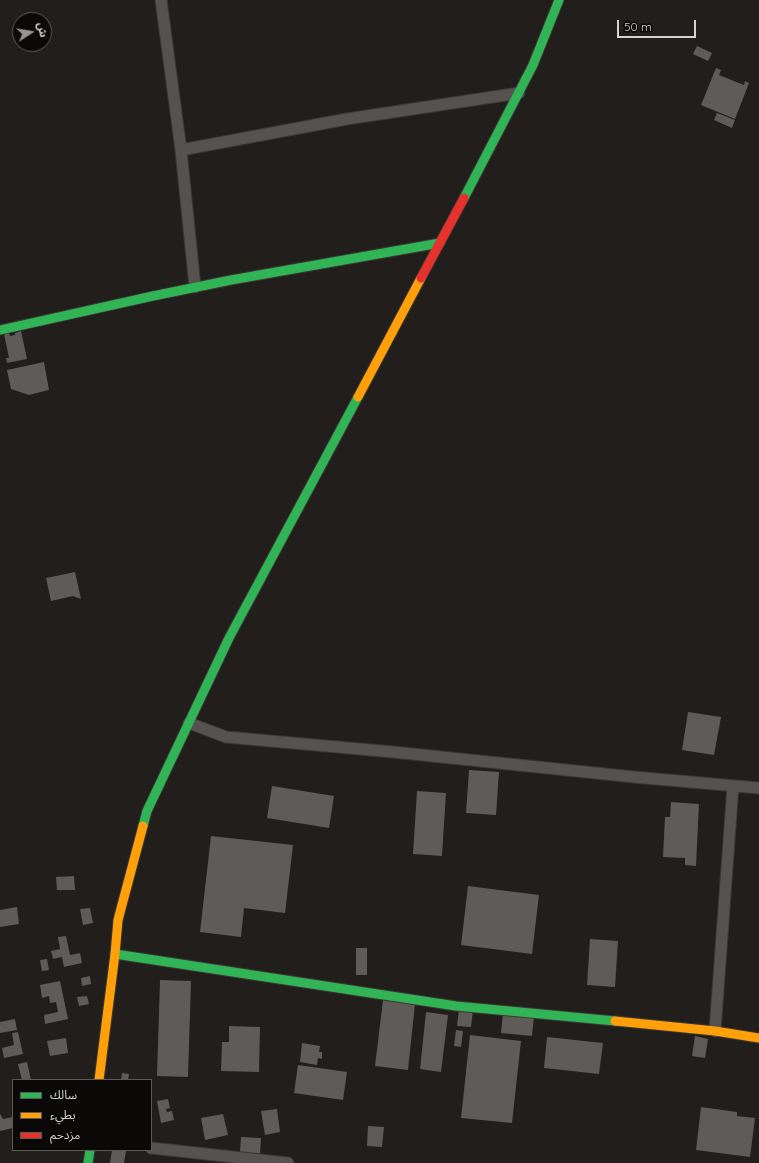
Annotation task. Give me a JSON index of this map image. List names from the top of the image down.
{
  "legend": ["سالك", "بطيء", "مزدحم"],
  "scale_bar": "50 m",
  "north": "right"
}
